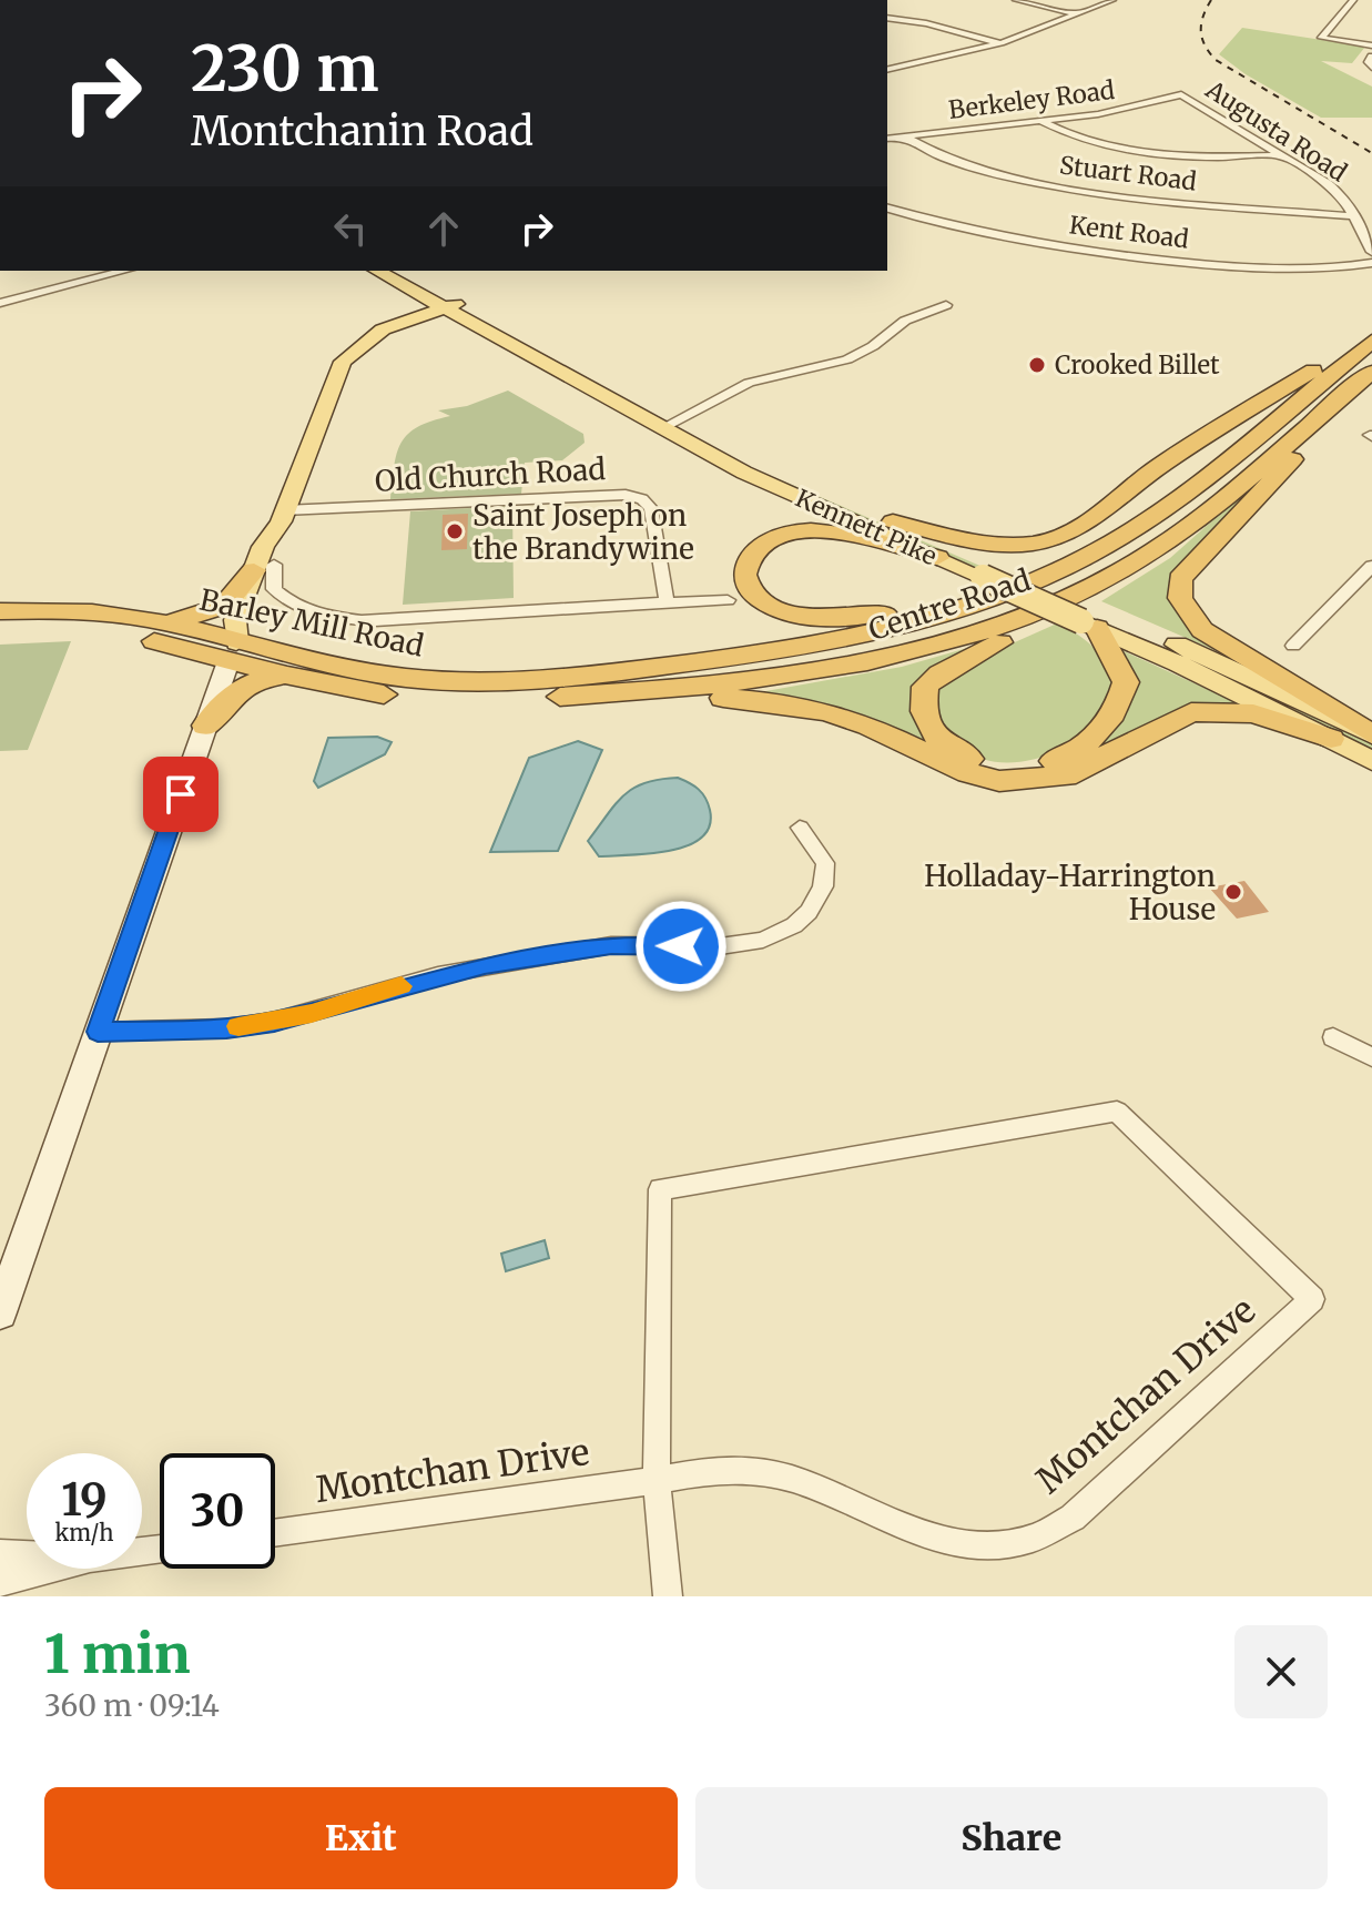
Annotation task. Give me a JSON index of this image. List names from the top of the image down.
{
  "streets": {
    "highway": ["Centre Road", "Barley Mill Road"],
    "main road": ["Kennett Pike"],
    "street": [
      "Berkeley Road",
      "Augusta Road",
      "Stuart Road",
      "Kent Road",
      "Old Church Road",
      "Montchan Drive"
    ]
  },
  "crossings": [
    ["Berkeley Road", "Augusta Road"],
    ["Berkeley Road", "Stuart Road"],
    ["Augusta Road", "Stuart Road"],
    ["Centre Road", "Barley Mill Road"]
  ],
  "places": ["Crooked Billet", "Saint Joseph on the Brandywine", "Holladay-Harrington House"],
  "page": {
    "turn": ["230 m", "Montchanin Road"],
    "speed": "19 km/h",
    "limit": "30",
    "heading": ["1 min", "360 m · 09:14"],
    "buttons": ["Exit", "Share"]
  }
}
